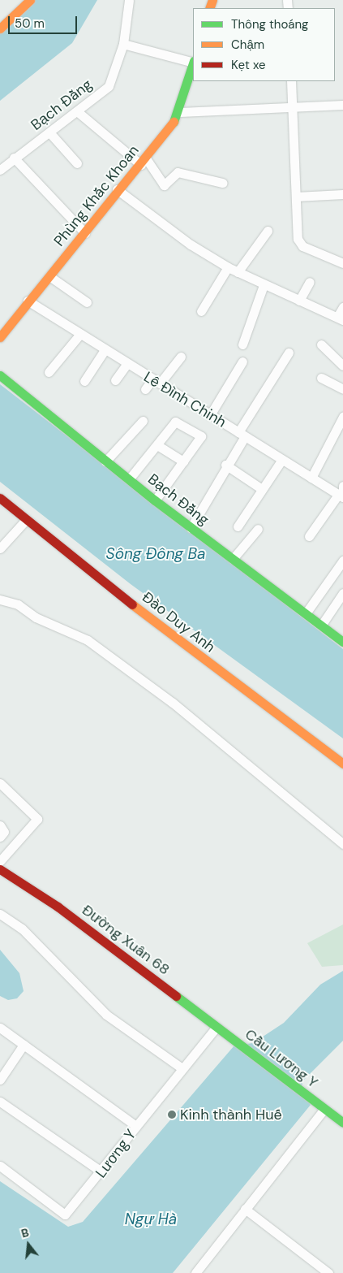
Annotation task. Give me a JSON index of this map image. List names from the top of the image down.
{
  "streets": {
    "street": [
      "Bạch Đằng",
      "Phùng Khắc Khoan",
      "Lê Đình Chinh",
      "Đào Duy Anh",
      "Đường Xuân 68",
      "Cầu Lương Y",
      "Lương Y"
    ]
  },
  "crossings": [
    ["Phùng Khắc Khoan", "Lê Đình Chinh"],
    ["Đường Xuân 68", "Cầu Lương Y"],
    ["Đường Xuân 68", "Lương Y"]
  ],
  "water": ["Sông Đông Ba", "Ngự Hà"],
  "places": ["Kinh thành Huế"],
  "legend": ["Thông thoáng", "Chậm", "Kẹt xe"],
  "scale_bar": "50 m",
  "north": "top"
}
